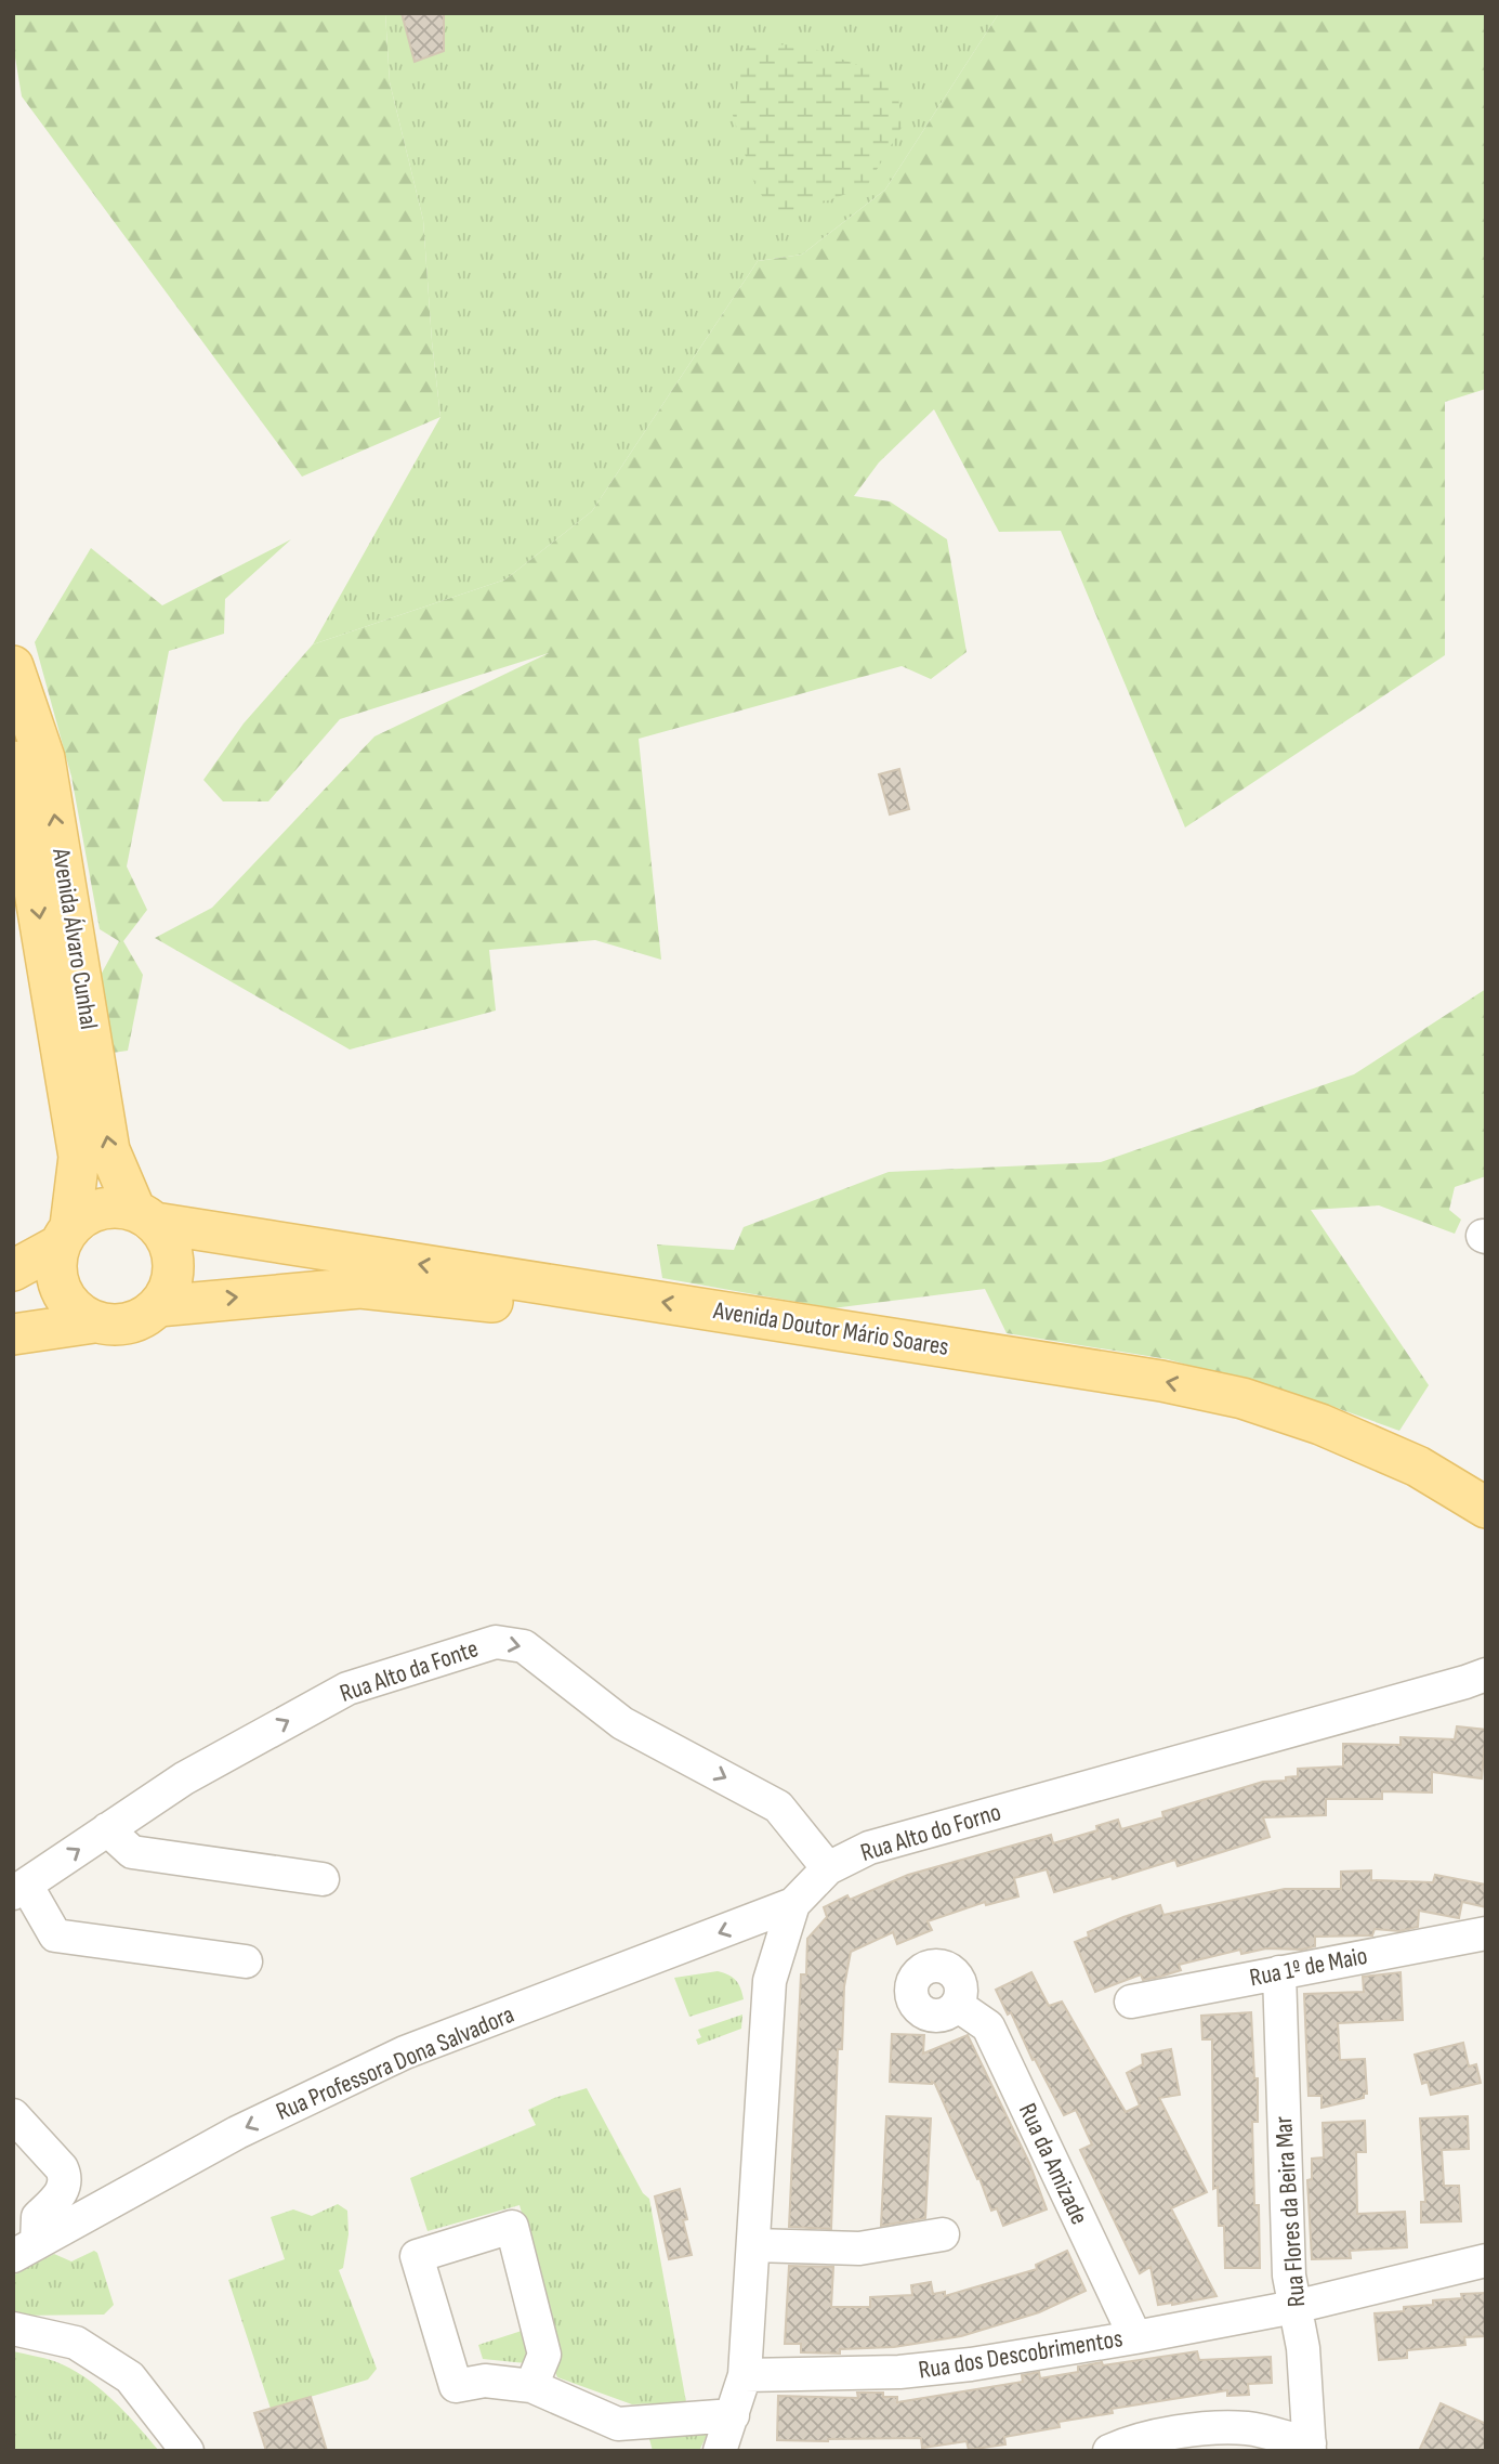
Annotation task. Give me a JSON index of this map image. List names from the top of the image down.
{
  "streets": {
    "main road": ["Avenida Álvaro Cunhal", "Avenida Doutor Mário Soares"],
    "street": [
      "Rua Alto da Fonte",
      "Rua Alto do Forno",
      "Rua 1º de Maio",
      "Rua Professora Dona Salvadora",
      "Rua da Amizade",
      "Rua Flores da Beira Mar",
      "Rua dos Descobrimentos"
    ]
  },
  "crossings": [
    ["Avenida Álvaro Cunhal", "Avenida Doutor Mário Soares"],
    ["Rua Alto da Fonte", "Rua Alto do Forno"],
    ["Rua Alto do Forno", "Rua Professora Dona Salvadora"],
    ["Rua Alto do Forno", "Rua dos Descobrimentos"],
    ["Rua 1º de Maio", "Rua Flores da Beira Mar"],
    ["Rua da Amizade", "Rua dos Descobrimentos"],
    ["Rua Flores da Beira Mar", "Rua dos Descobrimentos"]
  ],
  "one_way": ["Rua Alto da Fonte", "Rua Professora Dona Salvadora"]
}
